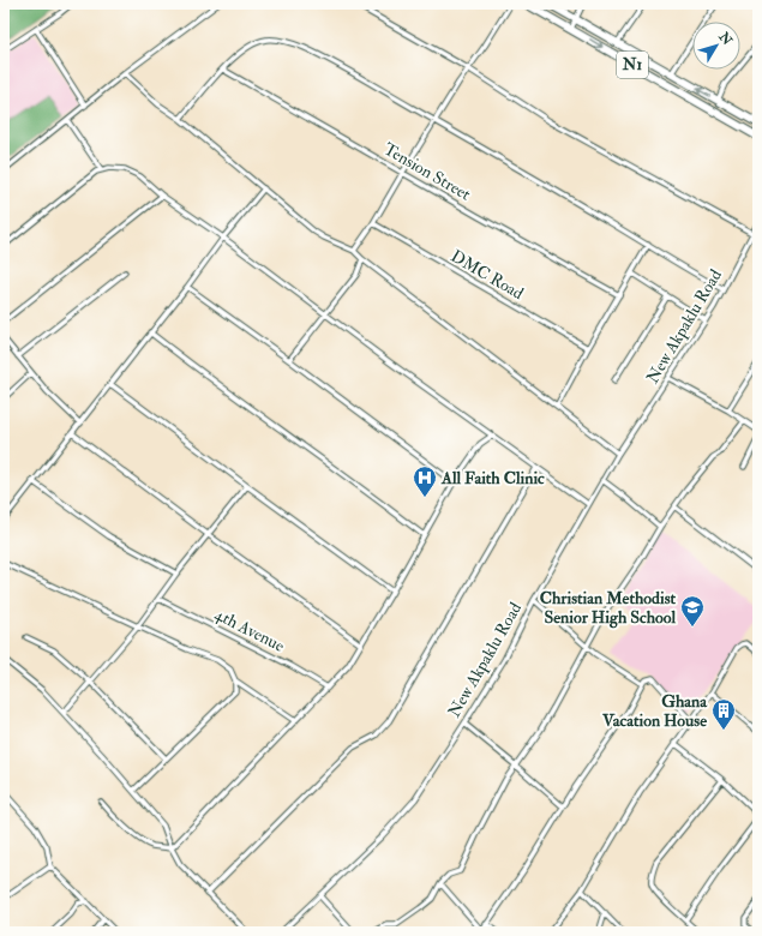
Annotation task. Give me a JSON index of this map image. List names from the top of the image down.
{
  "streets": {
    "highway": ["N1"],
    "street": [
      "Tension Street",
      "DMC Road",
      "New Akpaklu Road",
      "4th Avenue"
    ]
  },
  "places": {
    "hospital": ["All Faith Clinic"],
    "school or university": ["Christian Methodist Senior High School"],
    "building": ["Ghana Vacation House"]
  },
  "north": "top right"
}
